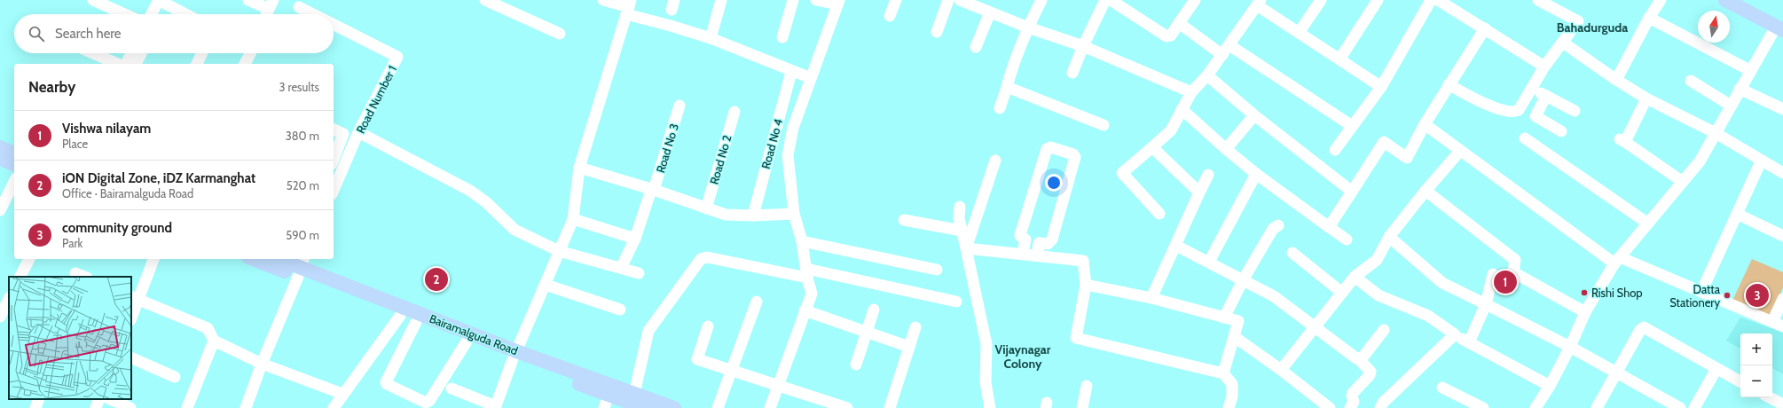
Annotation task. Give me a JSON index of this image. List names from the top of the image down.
{
  "streets": {
    "main road": ["Bairamalguda Road"],
    "street": [
      "Road Number 1",
      "Road No 4",
      "Road No 3",
      "Road No 2"
    ]
  },
  "districts": ["Bahadurguda", "Vijaynagar Colony"],
  "places": ["Rishi Shop", "Datta Stationery"],
  "north": "top",
  "page": {
    "search": "Search here",
    "heading": ["Nearby", "3 results"],
    "list": [
      {
        "mark": "1",
        "name": "Vishwa nilayam",
        "note": "Place",
        "value": "380 m"
      },
      {
        "mark": "2",
        "name": "iON Digital Zone, iDZ Karmanghat",
        "note": "Office · Bairamalguda Road",
        "value": "520 m"
      },
      {
        "mark": "3",
        "name": "community ground",
        "note": "Park",
        "value": "590 m"
      }
    ],
    "pins": ["2", "1", "3"],
    "map_buttons": ["+", "−"]
  }
}
